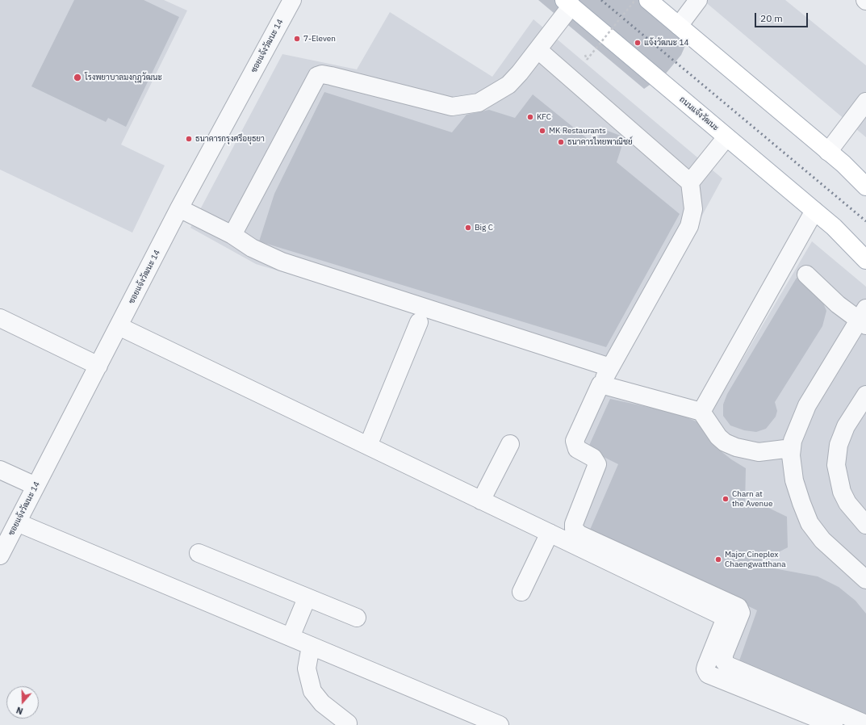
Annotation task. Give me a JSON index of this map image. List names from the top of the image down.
{
  "streets": {
    "main road": ["ถนนแจ้งวัฒนะ"],
    "street": ["ซอยแจ้งวัฒนะ 14"]
  },
  "places": [
    "7-Eleven",
    "แจ้งวัฒนะ 14",
    "โรงพยาบาลมงกุฎวัฒนะ",
    "KFC",
    "MK Restaurants",
    "ธนาคารกรุงศรีอยุธยา",
    "ธนาคารไทยพาณิชย์",
    "Big C",
    "Charn at the Avenue",
    "Major Cineplex Chaengwatthana"
  ],
  "scale_bar": "20 m",
  "north": "bottom"
}
